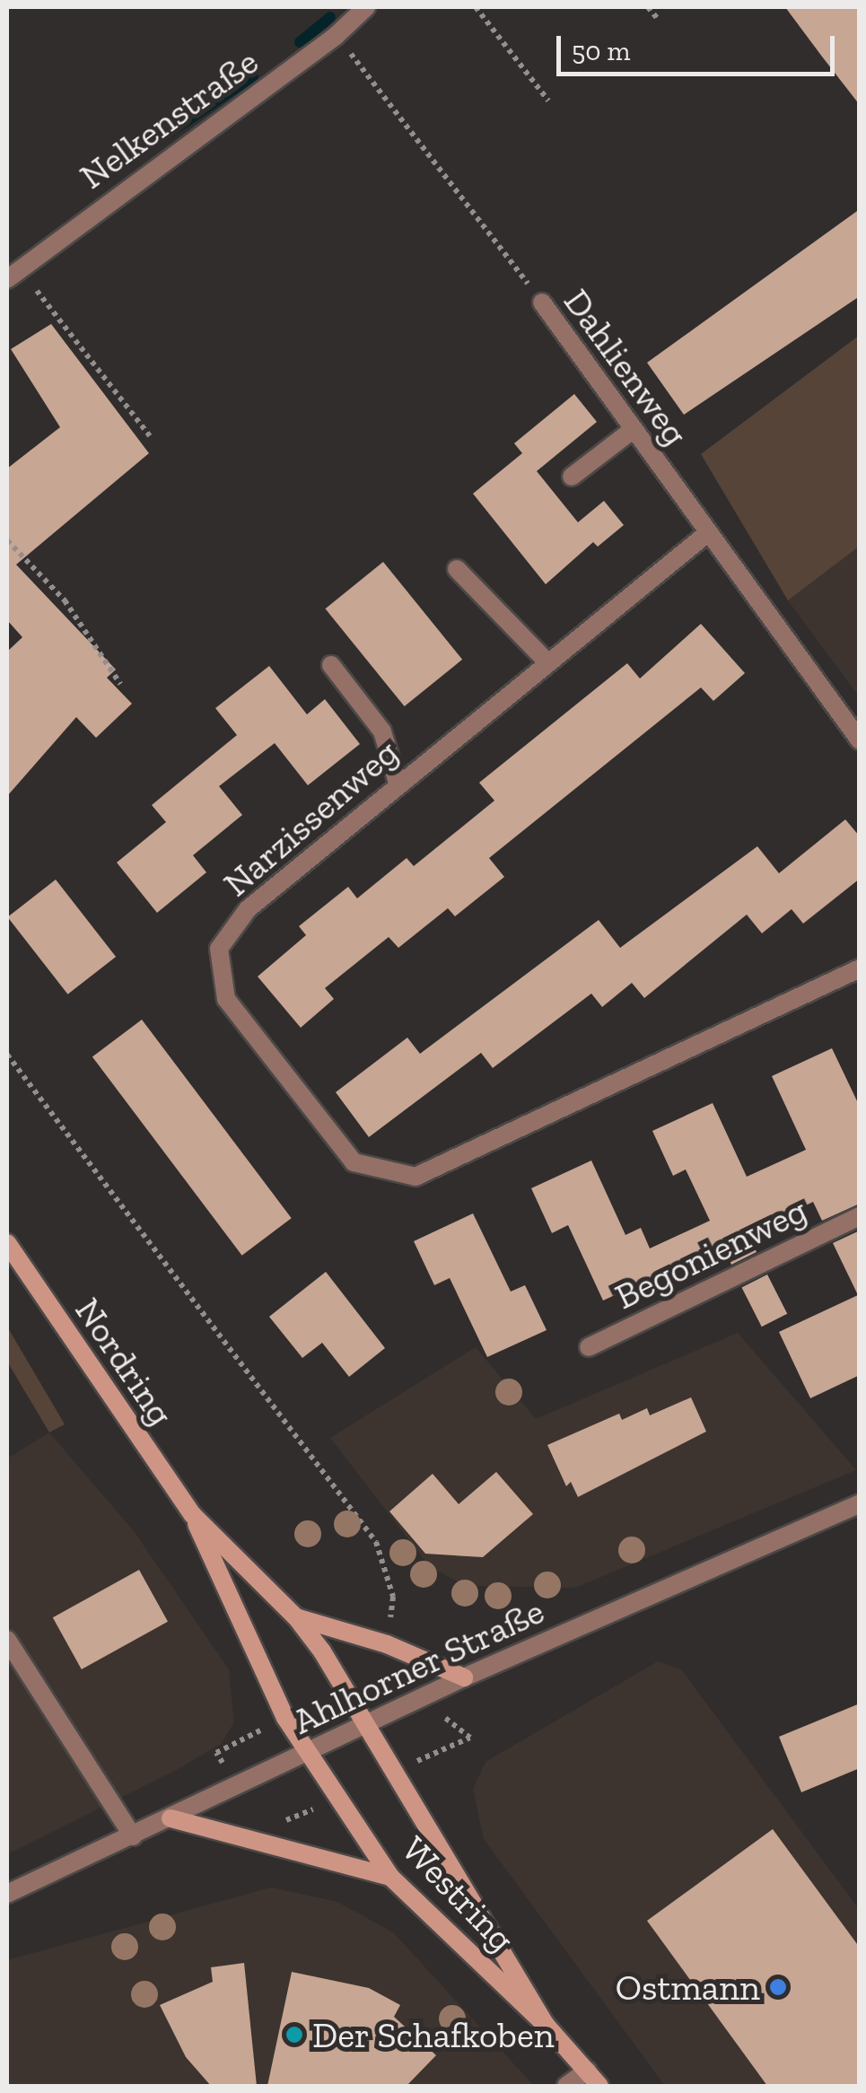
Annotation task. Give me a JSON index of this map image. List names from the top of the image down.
{
  "streets": {
    "main road": ["Nordring", "Westring"],
    "street": [
      "Nelkenstraße",
      "Dahlienweg",
      "Narzissenweg",
      "Begonienweg",
      "Ahlhorner Straße"
    ]
  },
  "crossings": [
    ["Nelkenstraße", "Dahlienweg"],
    ["Dahlienweg", "Narzissenweg"],
    ["Nordring", "Ahlhorner Straße"],
    ["Nordring", "Westring"],
    ["Ahlhorner Straße", "Westring"]
  ],
  "places": ["Ostmann", "Der Schafkoben"],
  "scale_bar": "50 m"
}
